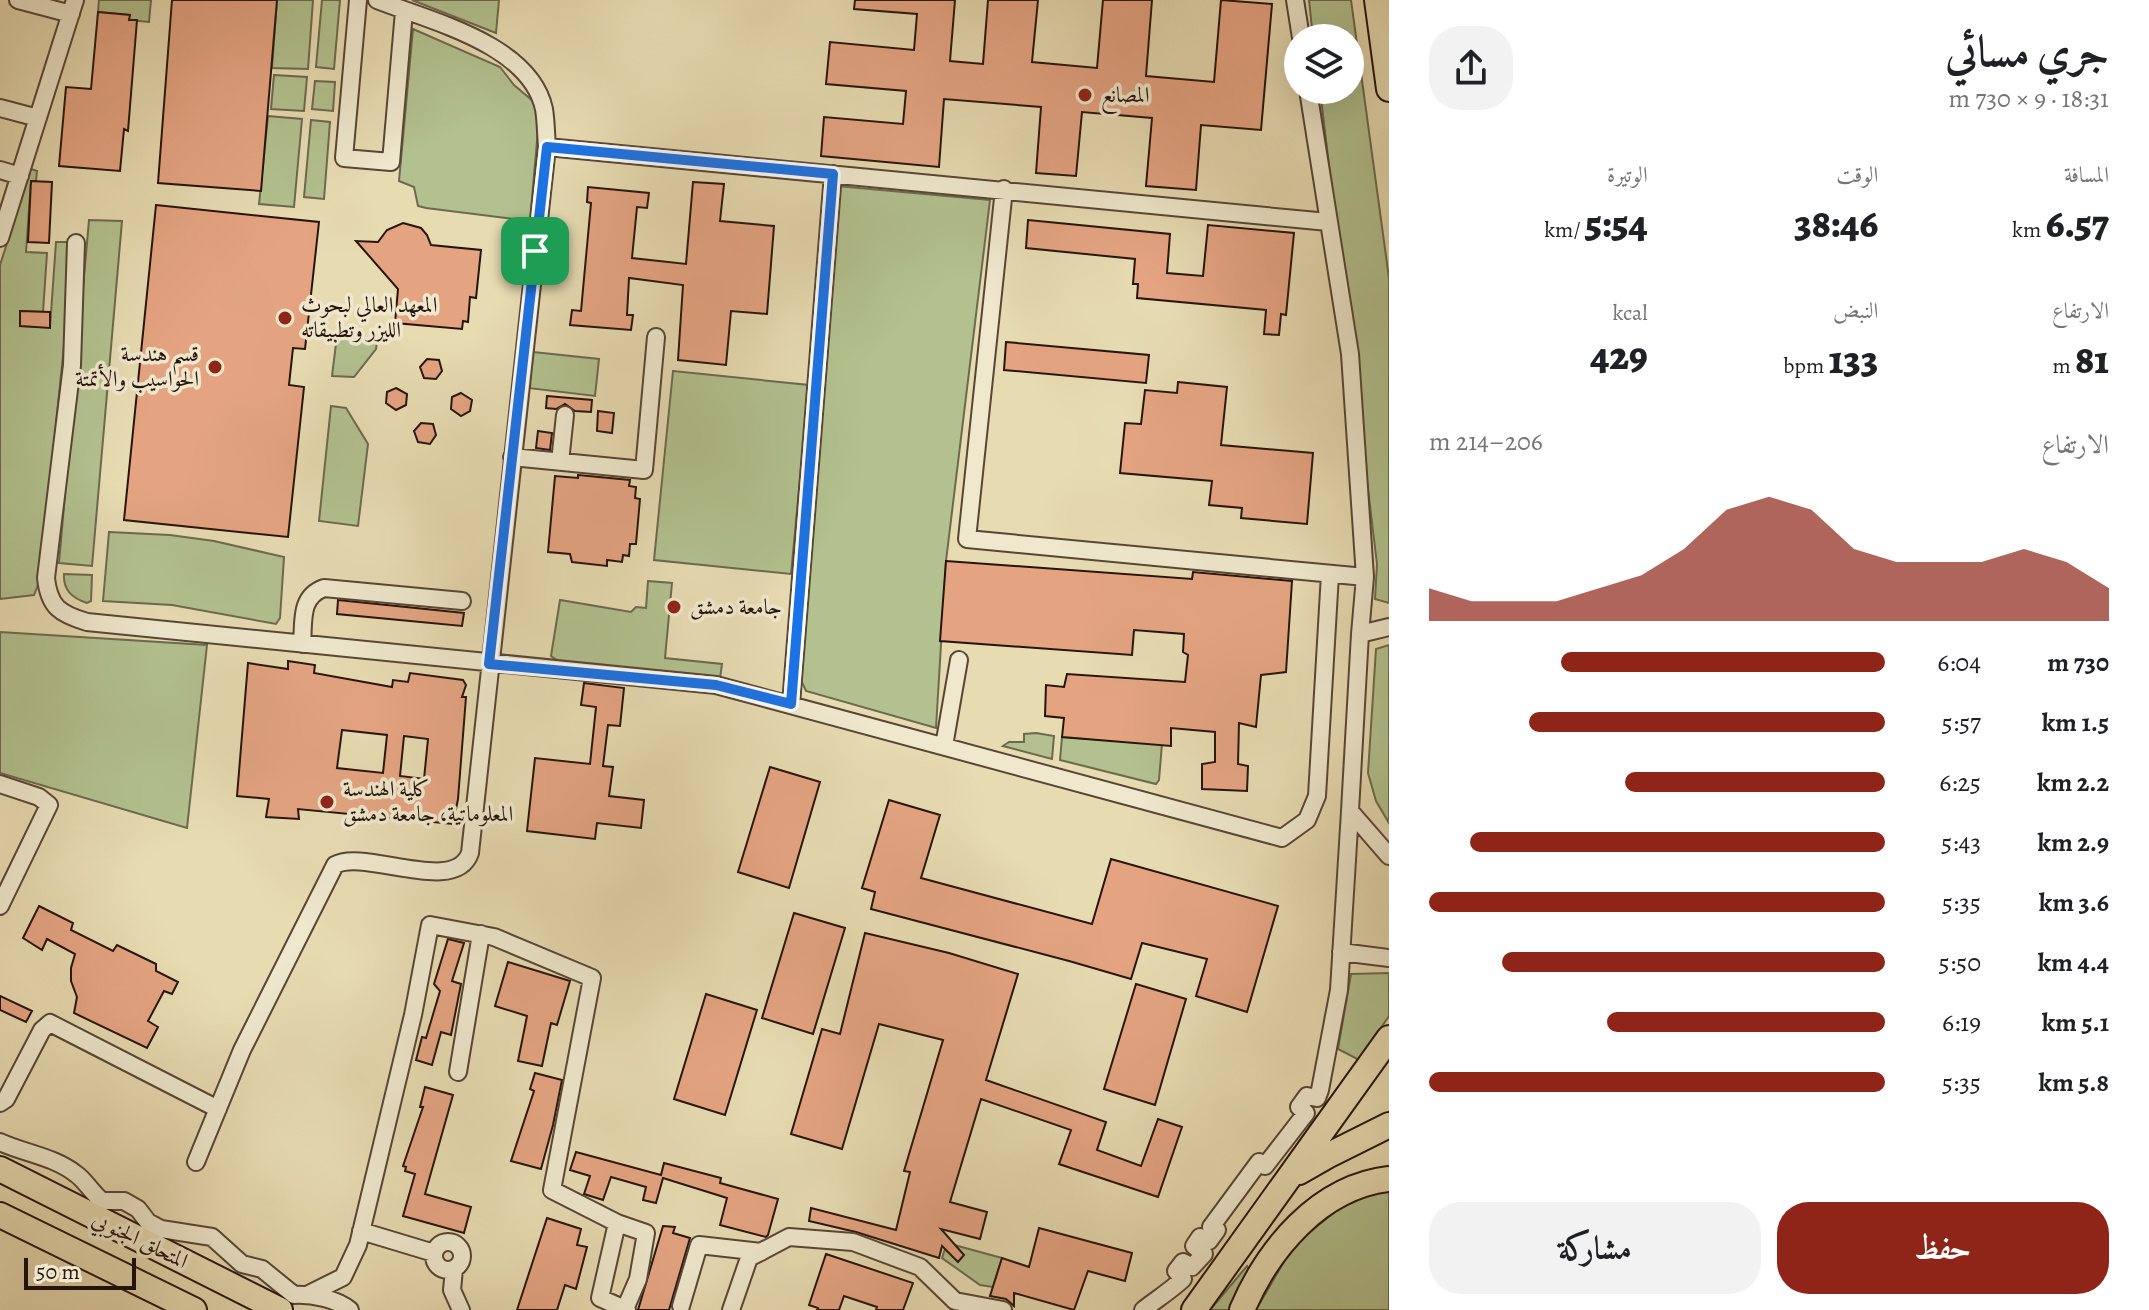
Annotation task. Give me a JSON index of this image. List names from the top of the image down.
{
  "streets": {
    "highway": ["المتحلق الجنوبي"]
  },
  "places": [
    "المصانع",
    "المعهد العالي لبحوث الليزر وتطبيقاته",
    "قسم هندسة الحواسيب والأتمتة",
    "جامعة دمشق",
    "كلية الهندسة المعلوماتية، جامعة دمشق"
  ],
  "scale_bar": "50 m",
  "page": {
    "heading": ["جري مسائي", "18:31 · 9 × 730 m"],
    "stats": [
      ["المسافة", "6.57 km"],
      ["الوقت", "38:46"],
      ["الوتيرة", "5:54 /km"],
      ["الارتفاع", "81 m"],
      ["النبض", "133 bpm"],
      ["kcal", "429"]
    ],
    "chart": ["الارتفاع", "206–214 m"],
    "list": [
      {
        "name": "730 m",
        "note": "6:04"
      },
      {
        "name": "1.5 km",
        "note": "5:57"
      },
      {
        "name": "2.2 km",
        "note": "6:25"
      },
      {
        "name": "2.9 km",
        "note": "5:43"
      },
      {
        "name": "3.6 km",
        "note": "5:35"
      },
      {
        "name": "4.4 km",
        "note": "5:50"
      },
      {
        "name": "5.1 km",
        "note": "6:19"
      },
      {
        "name": "5.8 km",
        "note": "5:35"
      }
    ],
    "buttons": ["حفظ", "مشاركة"],
    "scale": "50 m"
  }
}
